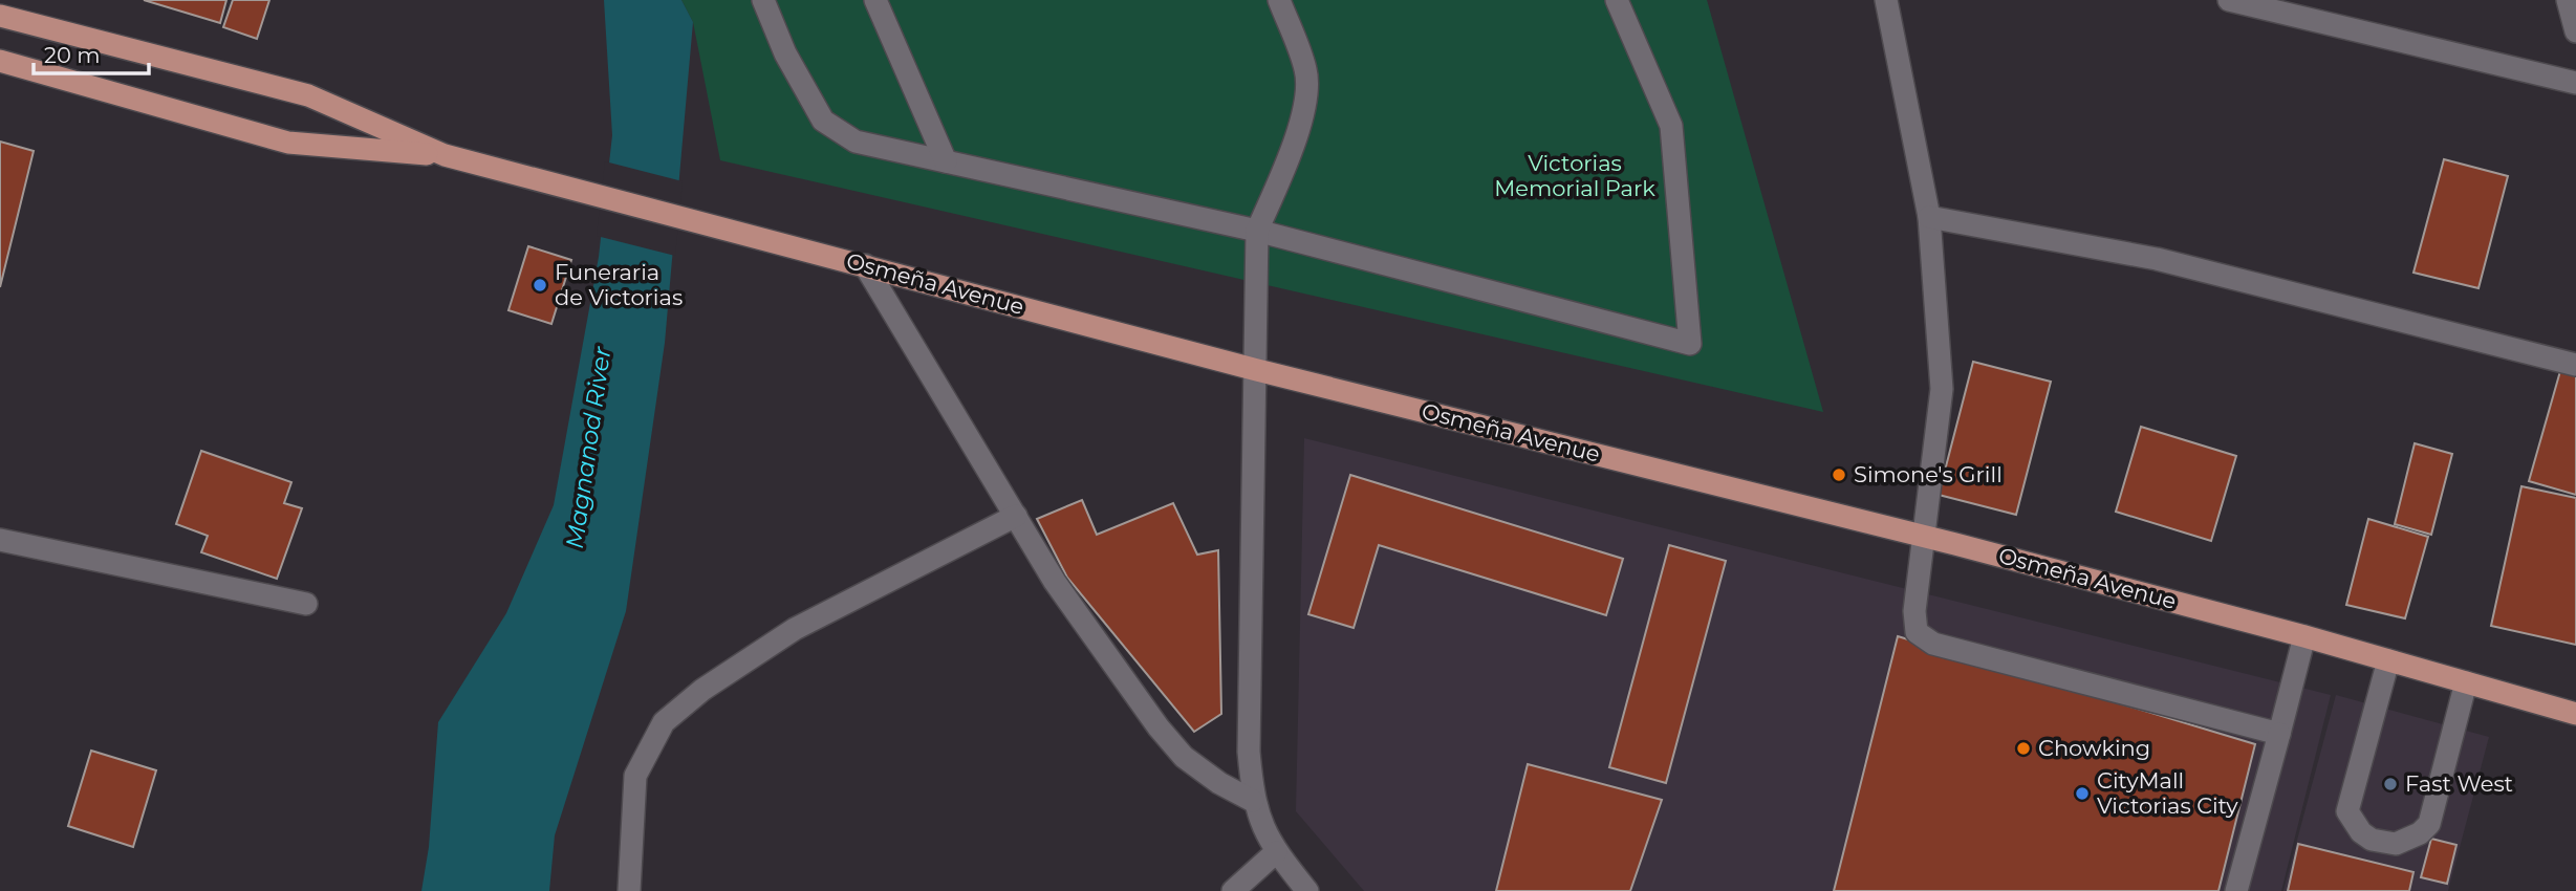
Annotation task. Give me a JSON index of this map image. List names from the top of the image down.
{
  "streets": {
    "main road": ["Osmeña Avenue"]
  },
  "water": ["Magnanod River"],
  "parks": ["Victorias Memorial Park"],
  "places": [
    "Funeraria de Victorias",
    "Simone's Grill",
    "Chowking",
    "Fast West",
    "CityMall Victorias City"
  ],
  "scale_bar": "20 m"
}
